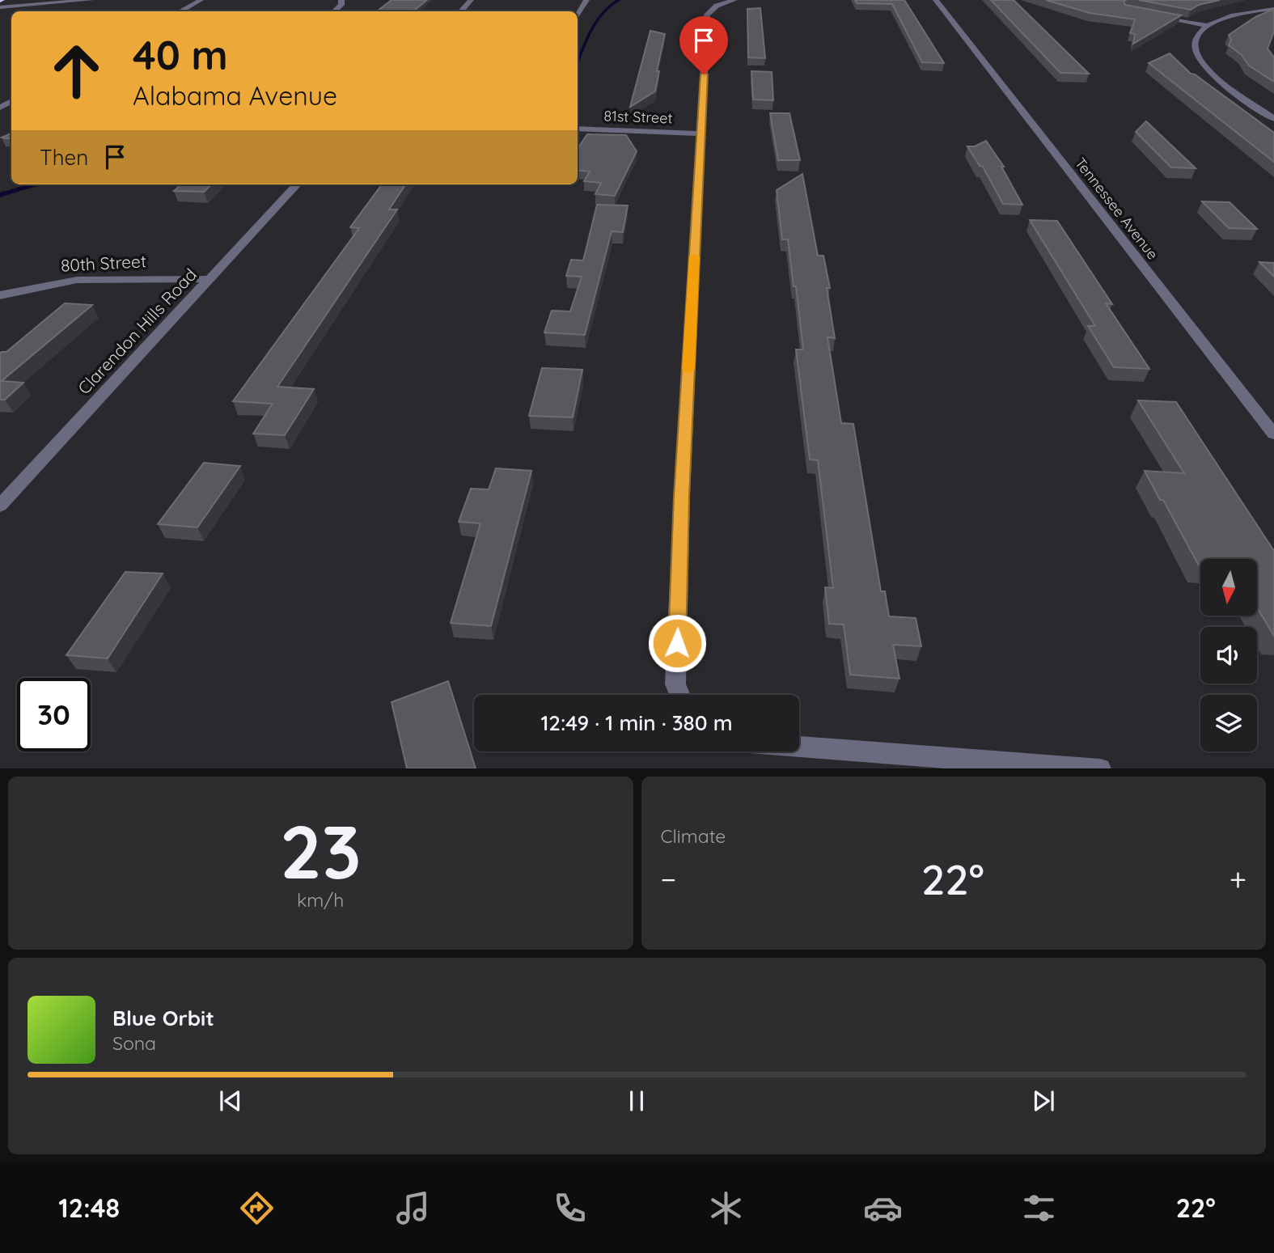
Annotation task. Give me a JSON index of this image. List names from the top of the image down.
{
  "streets": {
    "street": [
      "81st Street",
      "Tennessee Avenue",
      "80th Street",
      "Clarendon Hills Road"
    ]
  },
  "crossings": [
    ["80th Street", "Clarendon Hills Road"]
  ],
  "north": "bottom",
  "page": {
    "turn": ["40 m", "Alabama Avenue"],
    "then": "Then",
    "limit": "30",
    "trip": "12:49 · 1 min · 380 m",
    "tile": [
      ["23", "km/h"],
      "Climate"
    ],
    "heat": ["−", "22°", "+"],
    "song": ["Blue Orbit", "Sona"],
    "tabs": ["12:48", "22°"]
  }
}
